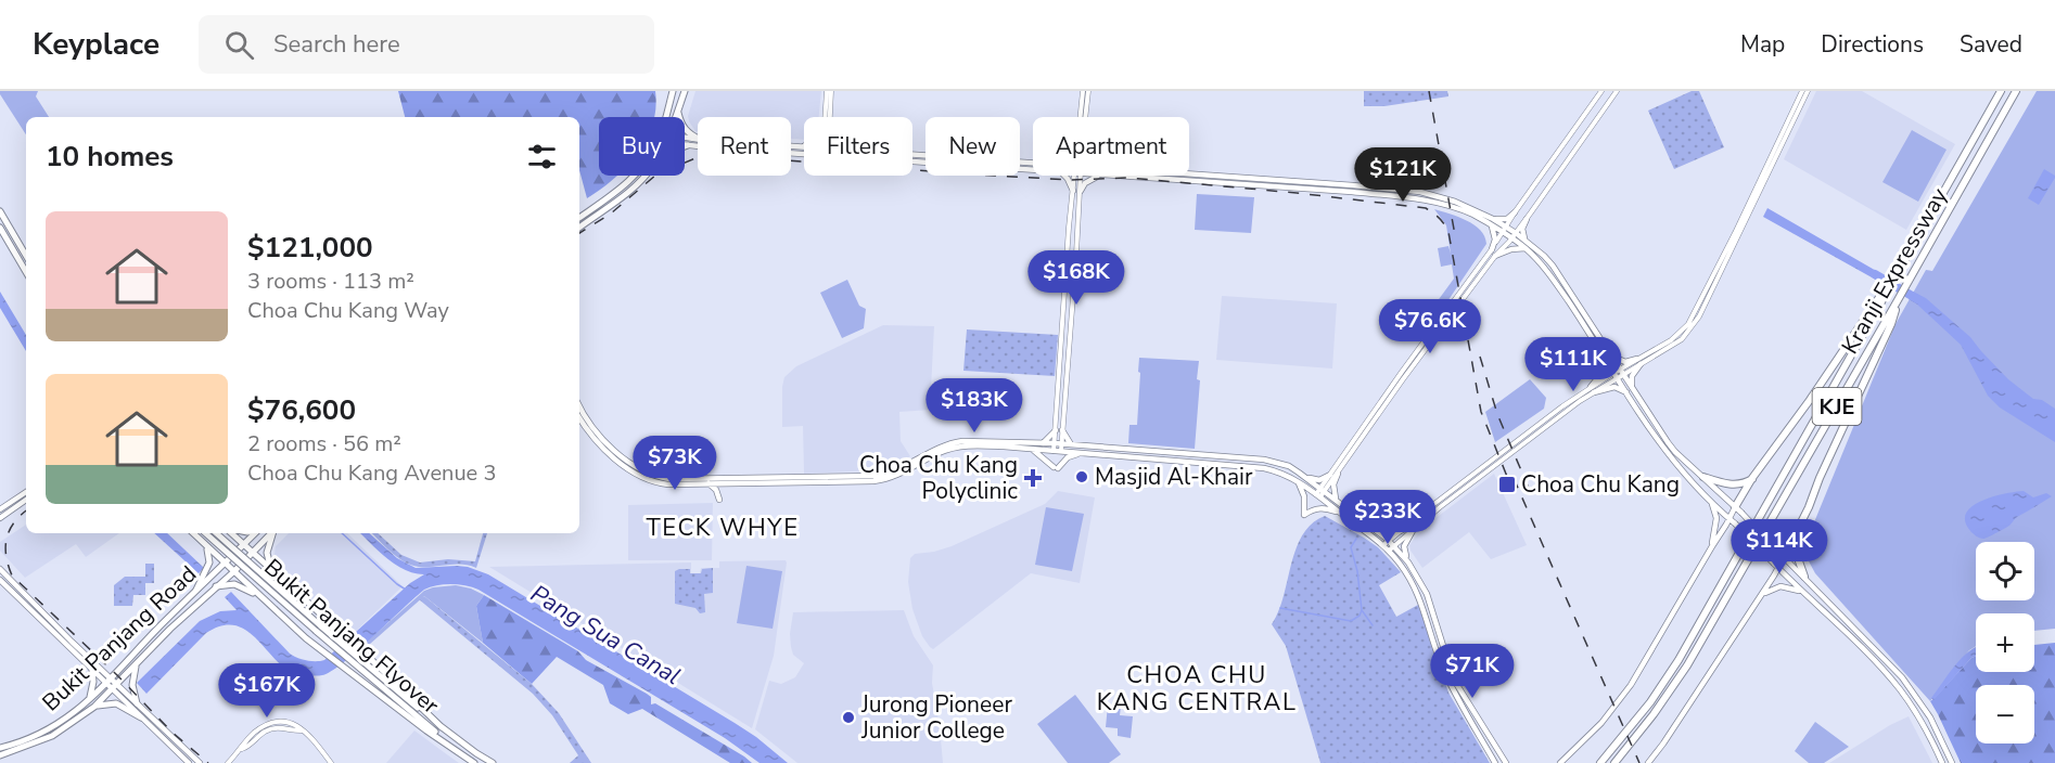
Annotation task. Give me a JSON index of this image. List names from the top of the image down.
{
  "streets": {
    "highway": ["Kranji Expressway", "KJE"],
    "main road": ["Bukit Panjang Flyover", "Bukit Panjang Road"]
  },
  "districts": ["TECK WHYE", "CHOA CHU KANG CENTRAL"],
  "water": ["Pang Sua Canal"],
  "places": {
    "other": ["Masjid Al-Khair", "Jurong Pioneer Junior College"],
    "health": ["Choa Chu Kang Polyclinic"],
    "transit": ["Choa Chu Kang"]
  },
  "page": {
    "header": "Keyplace",
    "search": "Search here",
    "nav": ["Map", "Directions", "Saved"],
    "chip": [
      "Buy",
      "Rent",
      "Filters",
      "New",
      "Apartment"
    ],
    "heading": "10 homes",
    "price": [
      "$121K",
      "$168K",
      "$76.6K",
      "$111K",
      "$183K",
      "$73K",
      "$233K",
      "$114K",
      "$71K",
      "$167K"
    ],
    "list": [
      {
        "name": "$121,000",
        "note": "3 rooms · 113 m² · Choa Chu Kang Way"
      },
      {
        "name": "$76,600",
        "note": "2 rooms · 56 m² · Choa Chu Kang Avenue 3"
      }
    ],
    "map_buttons": ["+", "−"]
  }
}
